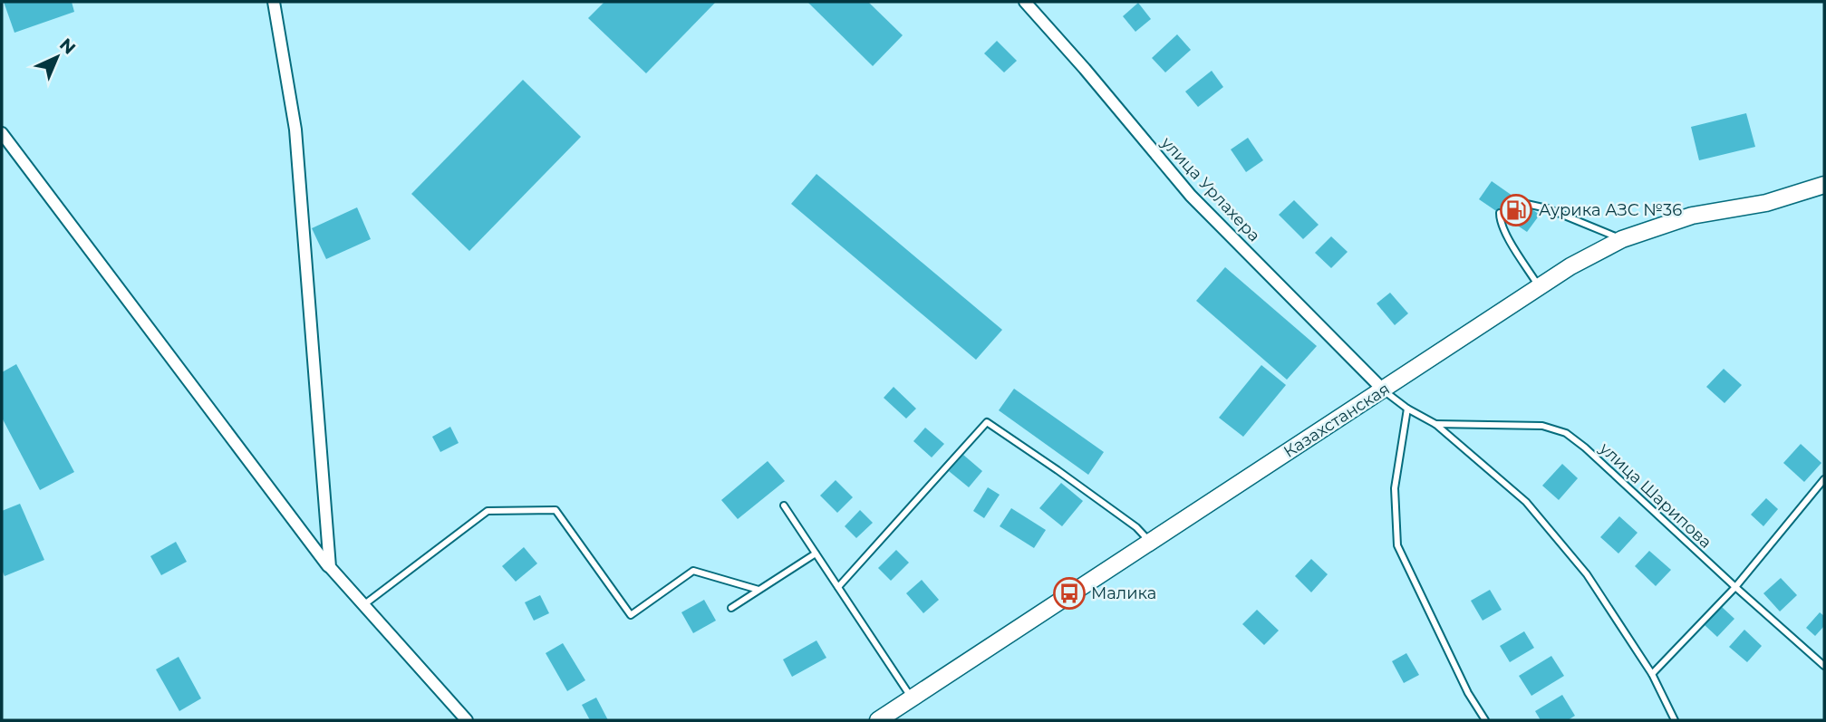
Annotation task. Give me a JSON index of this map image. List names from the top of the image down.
{
  "streets": {
    "main road": ["Казахстанская"],
    "street": ["улица Урлахера"],
    "lane": ["улица Шарипова"]
  },
  "crossings": [
    ["улица Урлахера", "Казахстанская"],
    ["улица Урлахера", "улица Шарипова"],
    ["Казахстанская", "улица Шарипова"]
  ],
  "places": {
    "fuel station": ["Аурика АЗС №36"],
    "bus stop": ["Малика"]
  },
  "north": "top right"
}
